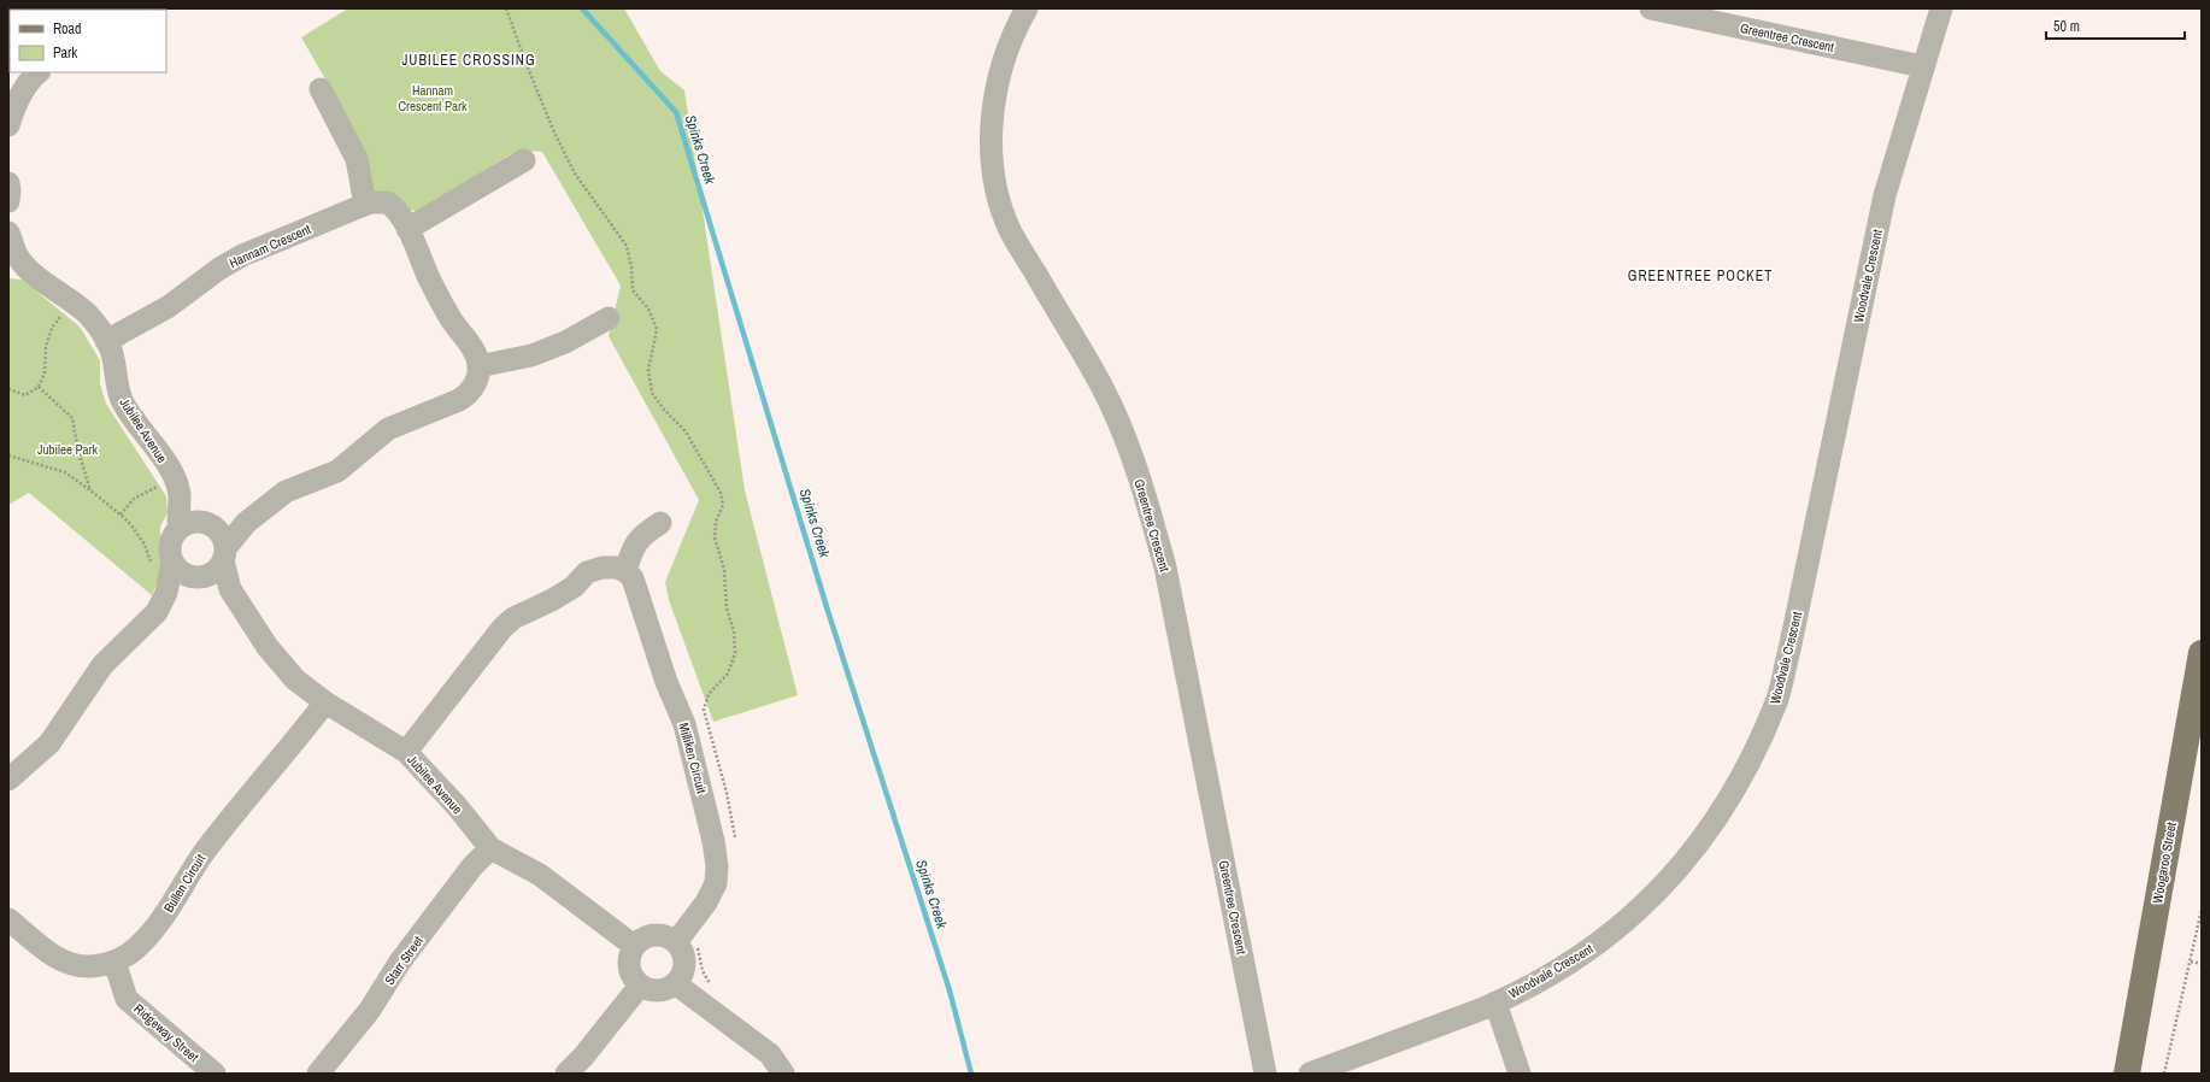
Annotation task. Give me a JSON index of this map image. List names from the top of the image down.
{
  "streets": {
    "main road": ["Woogaroo Street"],
    "street": [
      "Greentree Crescent",
      "Hannam Crescent",
      "Woodvale Crescent",
      "Jubilee Avenue",
      "Milliken Circuit",
      "Bullen Circuit",
      "Starr Street",
      "Ridgeway Street"
    ]
  },
  "crossings": [
    ["Greentree Crescent", "Woodvale Crescent"],
    ["Hannam Crescent", "Jubilee Avenue"],
    ["Jubilee Avenue", "Milliken Circuit"],
    ["Jubilee Avenue", "Bullen Circuit"],
    ["Jubilee Avenue", "Starr Street"],
    ["Bullen Circuit", "Ridgeway Street"]
  ],
  "districts": ["JUBILEE CROSSING", "GREENTREE POCKET"],
  "water": ["Spinks Creek"],
  "parks": ["Hannam Crescent Park", "Jubilee Park"],
  "legend": ["Road", "Park"],
  "scale_bar": "50 m"
}
